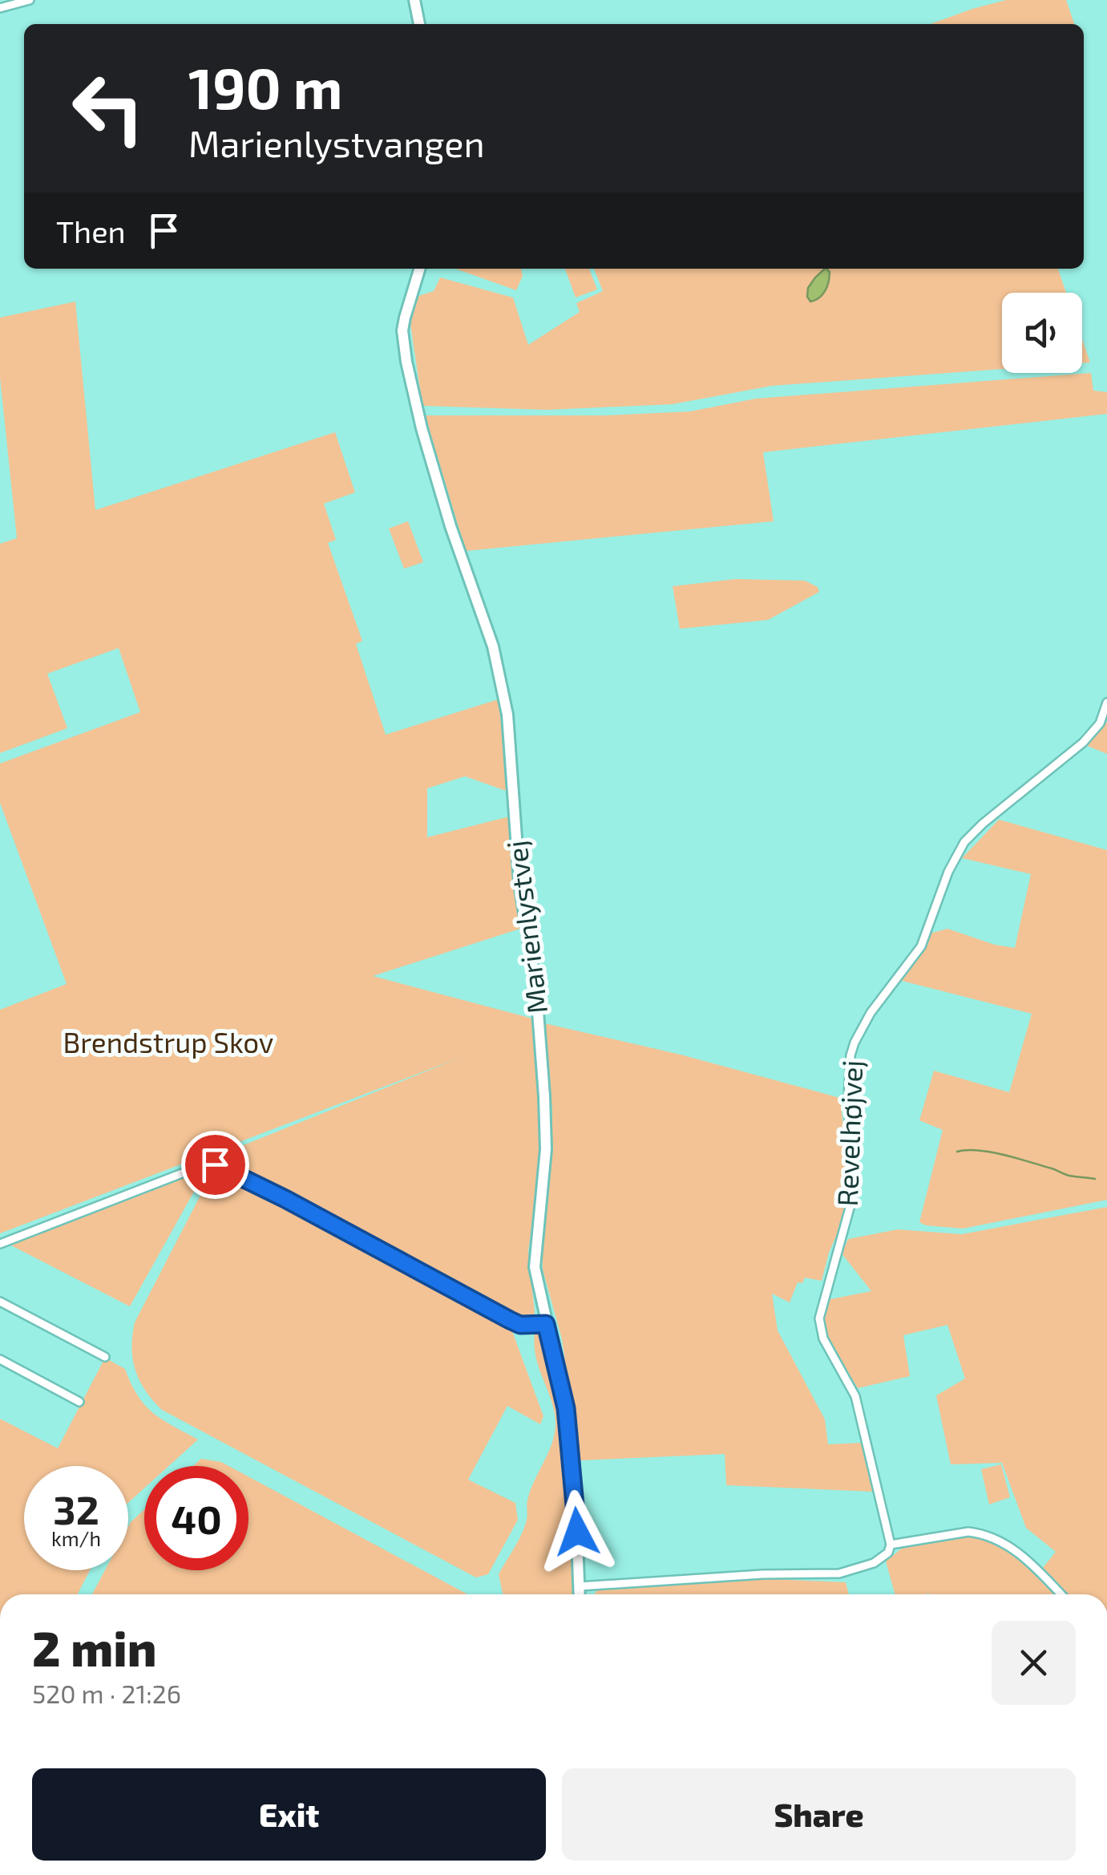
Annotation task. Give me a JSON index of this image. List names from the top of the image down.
{
  "streets": {
    "street": ["Marienlystvej", "Revelhøjvej"]
  },
  "parks": ["Brendstrup Skov"],
  "page": {
    "turn": ["190 m", "Marienlystvangen"],
    "then": "Then",
    "speed": "32 km/h",
    "limit": "40",
    "heading": ["2 min", "520 m · 21:26"],
    "buttons": ["Exit", "Share"]
  }
}
